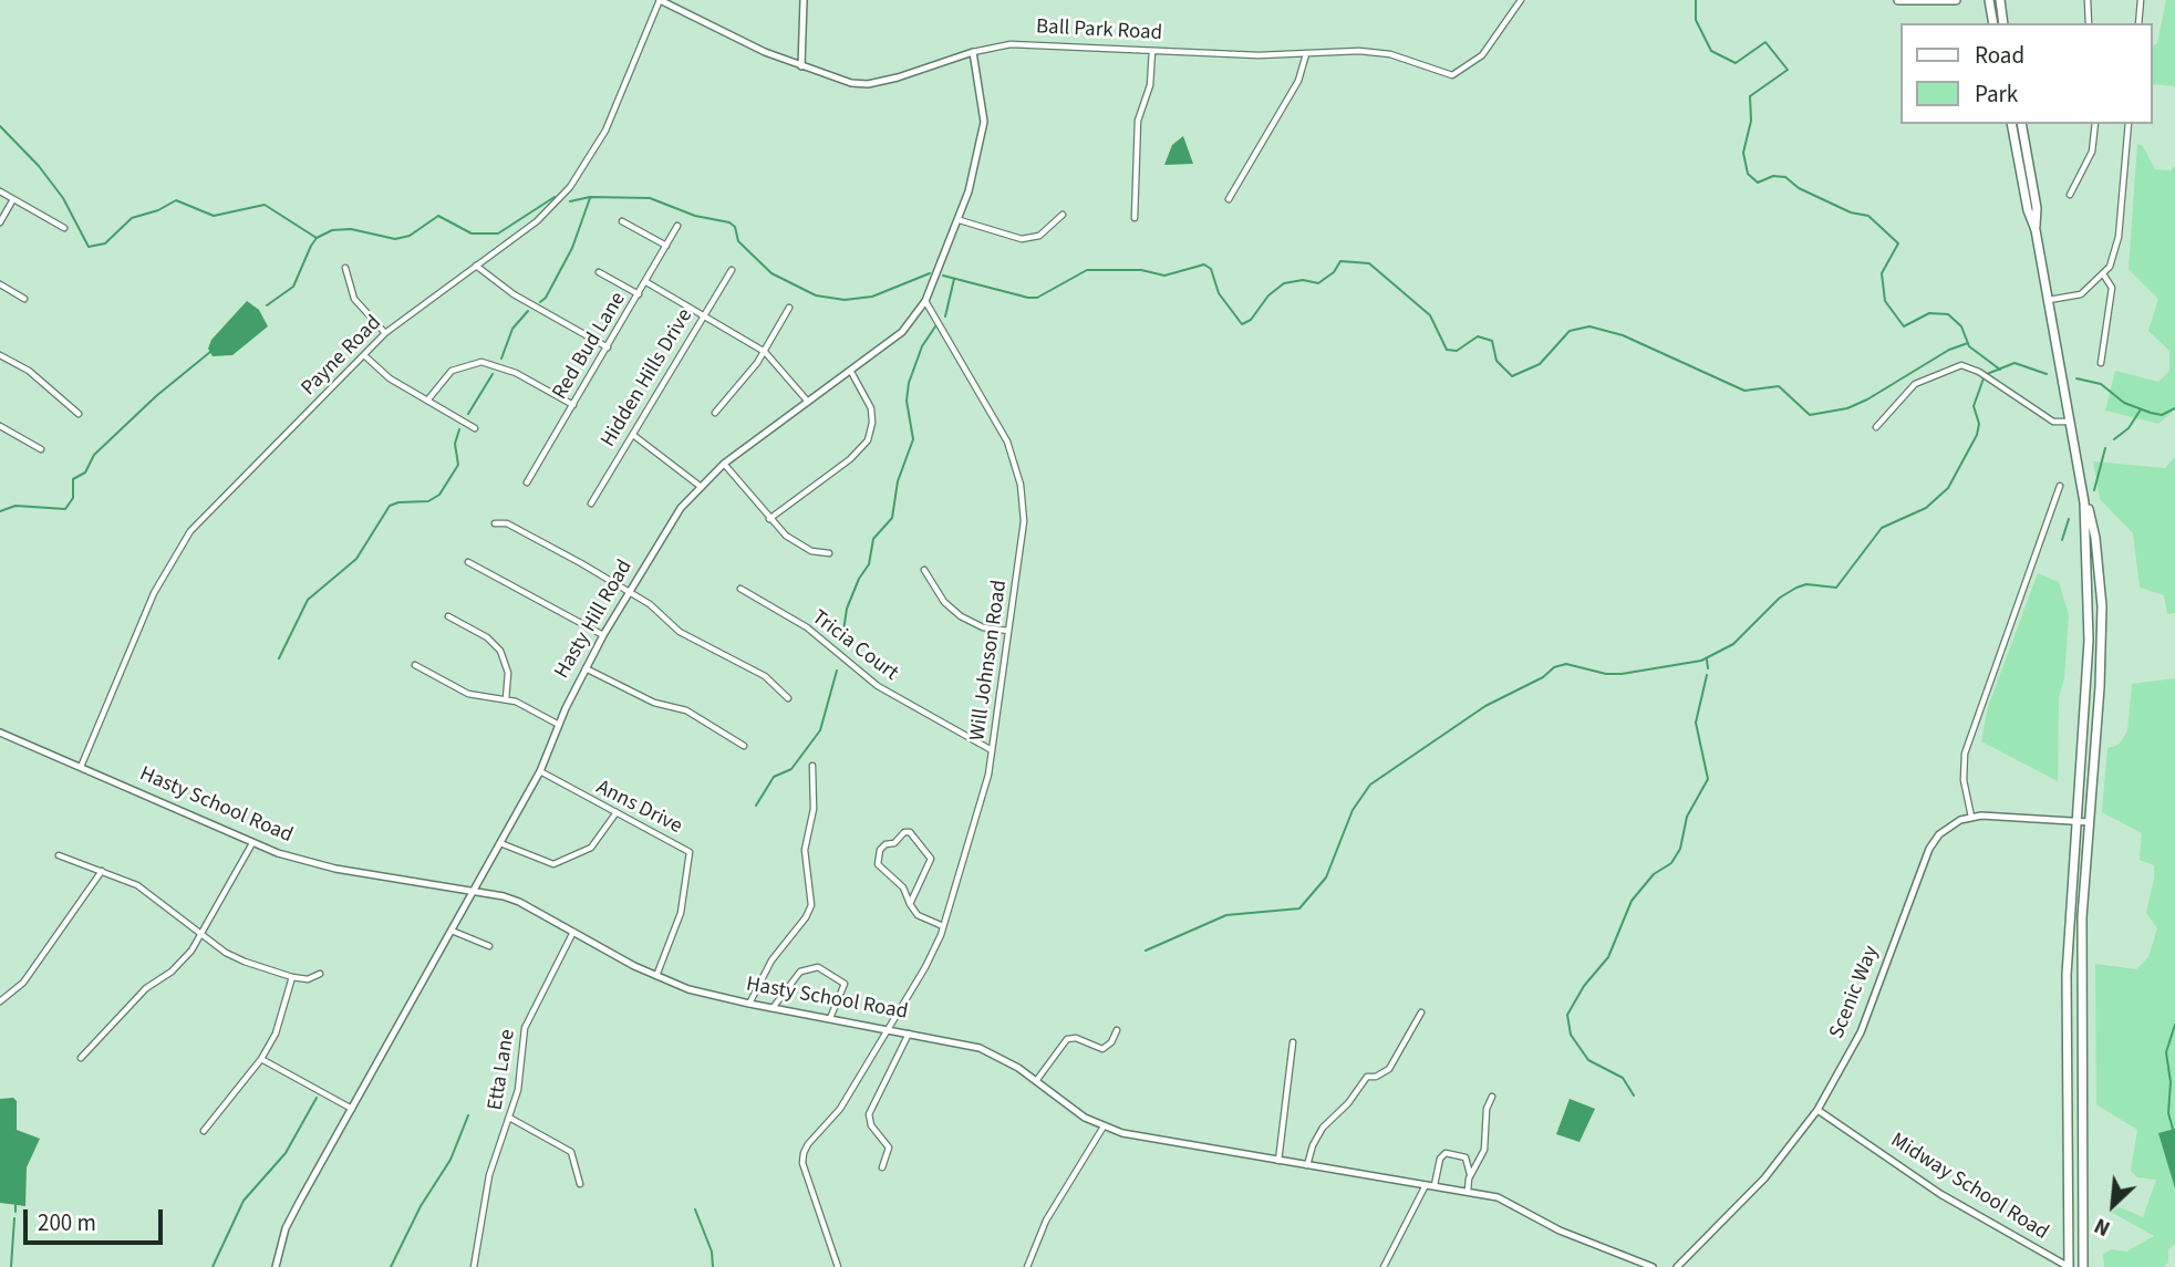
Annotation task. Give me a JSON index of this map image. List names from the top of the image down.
{
  "streets": {
    "street": [
      "Ball Park Road",
      "Red Bud Lane",
      "Payne Road",
      "Hidden Hills Drive",
      "Hasty Hill Road",
      "Tricia Court",
      "Will Johnson Road",
      "Hasty School Road",
      "Anns Drive",
      "Scenic Way",
      "Etta Lane",
      "Midway School Road"
    ]
  },
  "crossings": [
    ["Ball Park Road", "Payne Road"],
    ["Ball Park Road", "Hasty Hill Road"],
    ["Payne Road", "Hasty School Road"],
    ["Hasty Hill Road", "Will Johnson Road"],
    ["Hasty Hill Road", "Hasty School Road"],
    ["Hasty Hill Road", "Anns Drive"],
    ["Tricia Court", "Will Johnson Road"],
    ["Will Johnson Road", "Hasty School Road"],
    ["Hasty School Road", "Anns Drive"],
    ["Hasty School Road", "Etta Lane"],
    ["Scenic Way", "Midway School Road"]
  ],
  "legend": ["Road", "Park"],
  "scale_bar": "200 m",
  "north": "bottom left"
}
